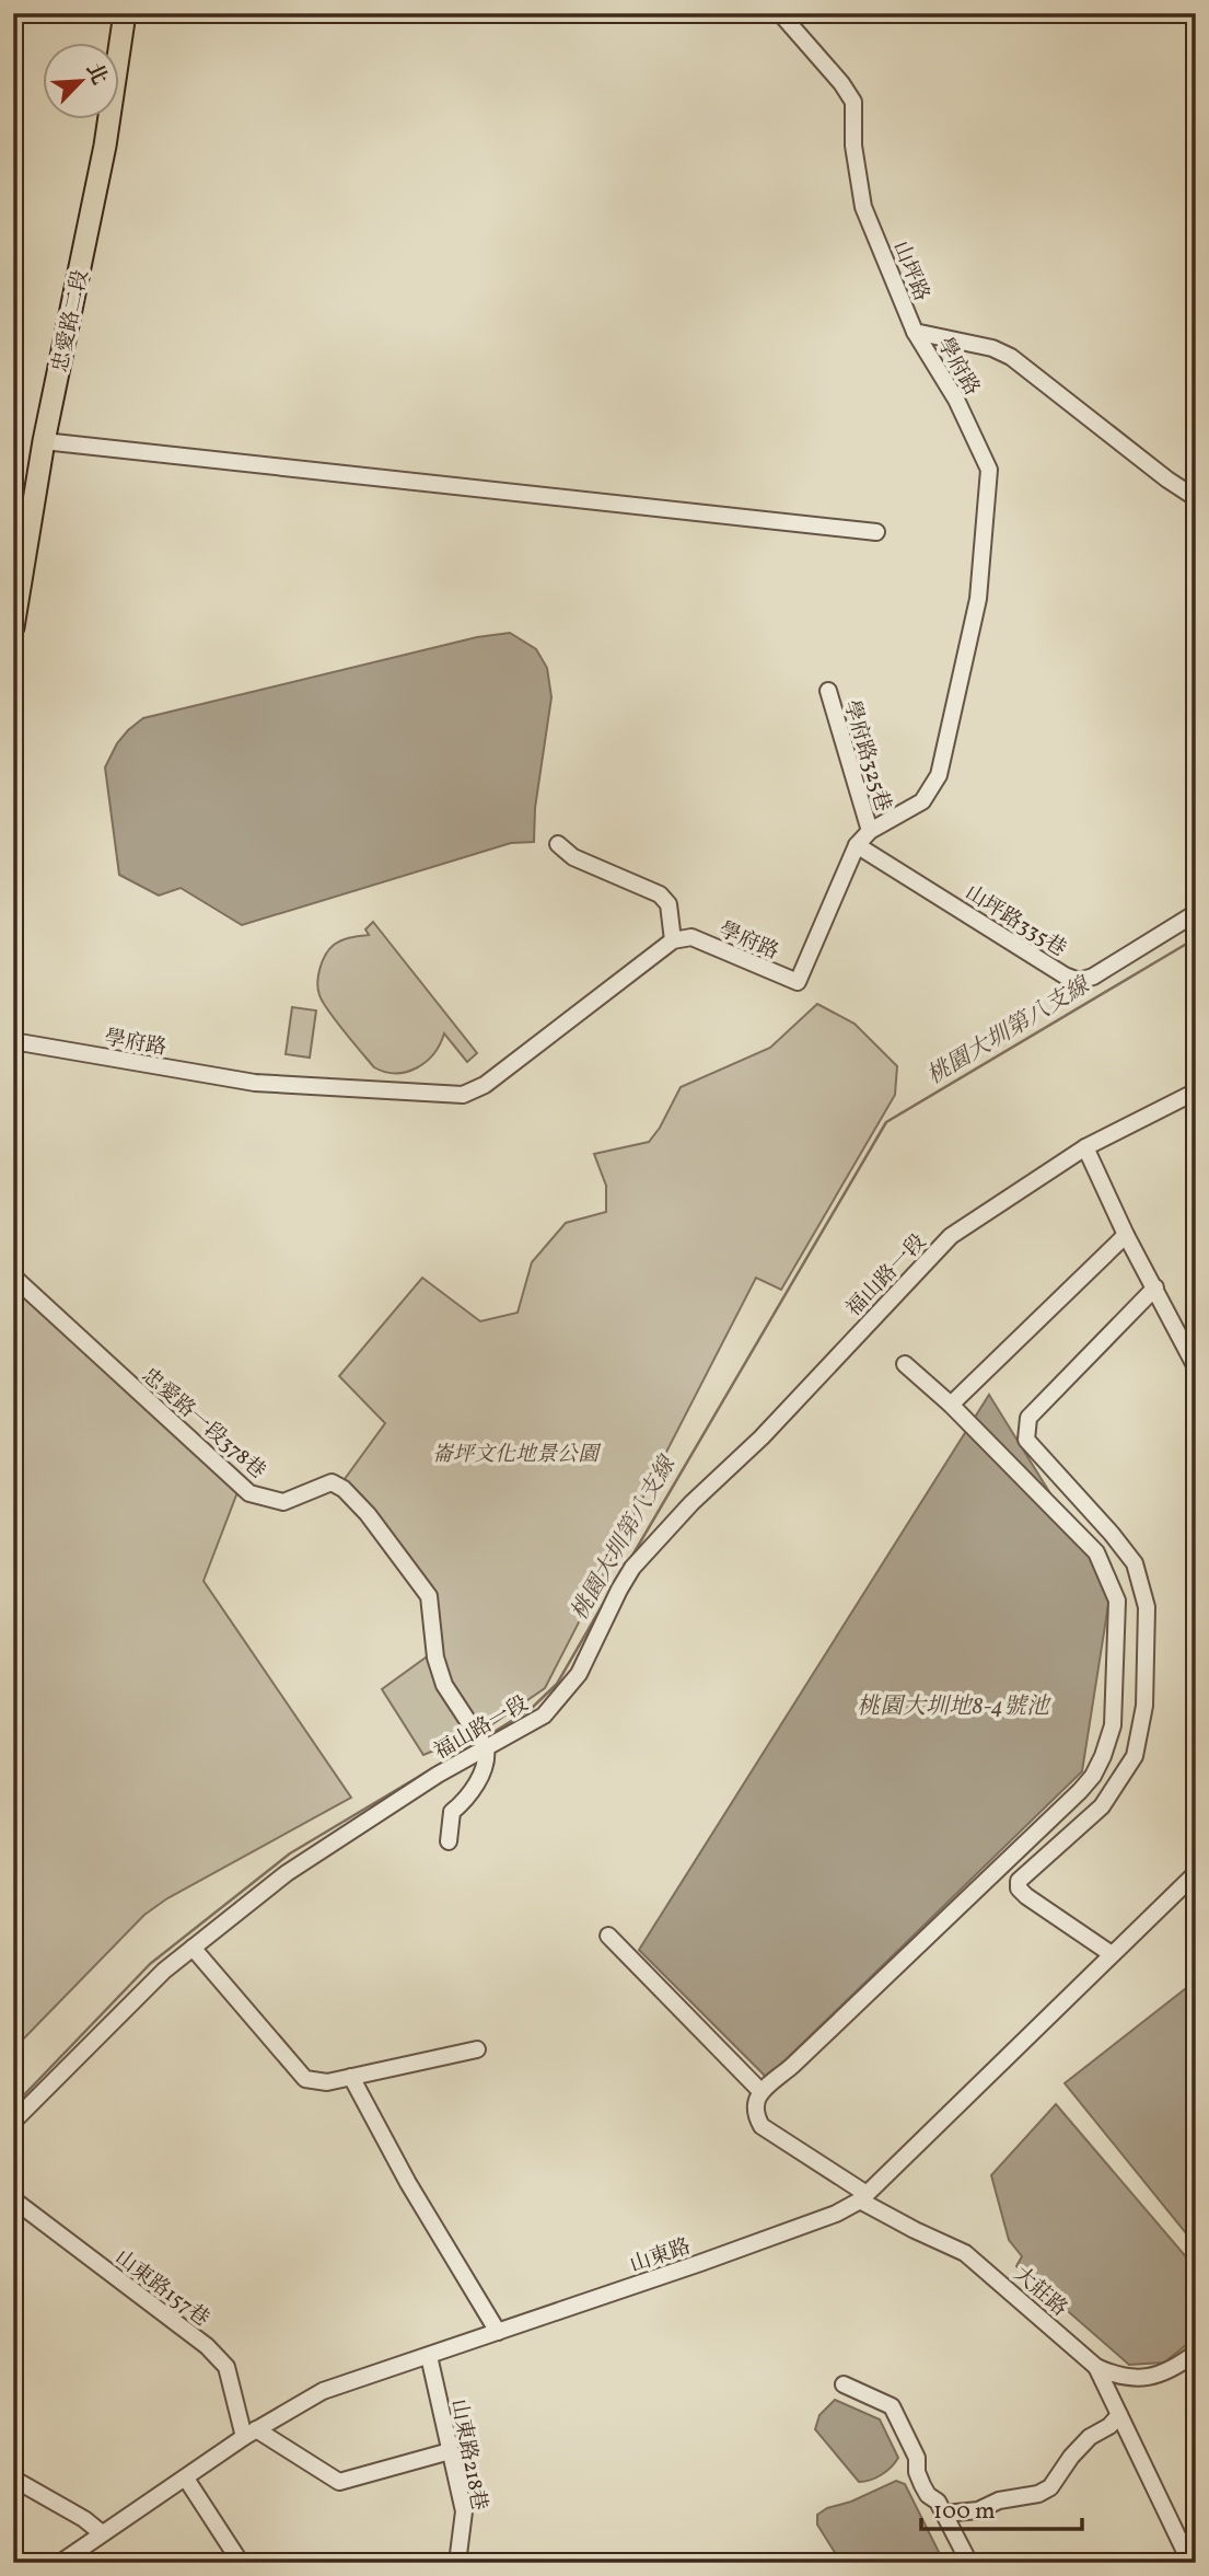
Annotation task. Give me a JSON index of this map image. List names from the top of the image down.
{
  "streets": {
    "main road": ["忠愛路二段"],
    "street": [
      "山坪路",
      "學府路",
      "學府路325巷",
      "山坪路335巷",
      "福山路一段",
      "忠愛路一段378巷",
      "山東路",
      "山東路157巷",
      "大莊路",
      "山東路218巷"
    ]
  },
  "crossings": [
    ["山坪路", "學府路"],
    ["學府路", "學府路325巷"],
    ["學府路", "山坪路335巷"],
    ["福山路一段", "忠愛路一段378巷"],
    ["山東路", "山東路157巷"],
    ["山東路", "大莊路"],
    ["山東路", "山東路218巷"]
  ],
  "water": ["桃園大圳第八支線", "桃園大圳地8-4號池"],
  "parks": ["崙坪文化地景公園"],
  "scale_bar": "100 m",
  "north": "top right"
}
